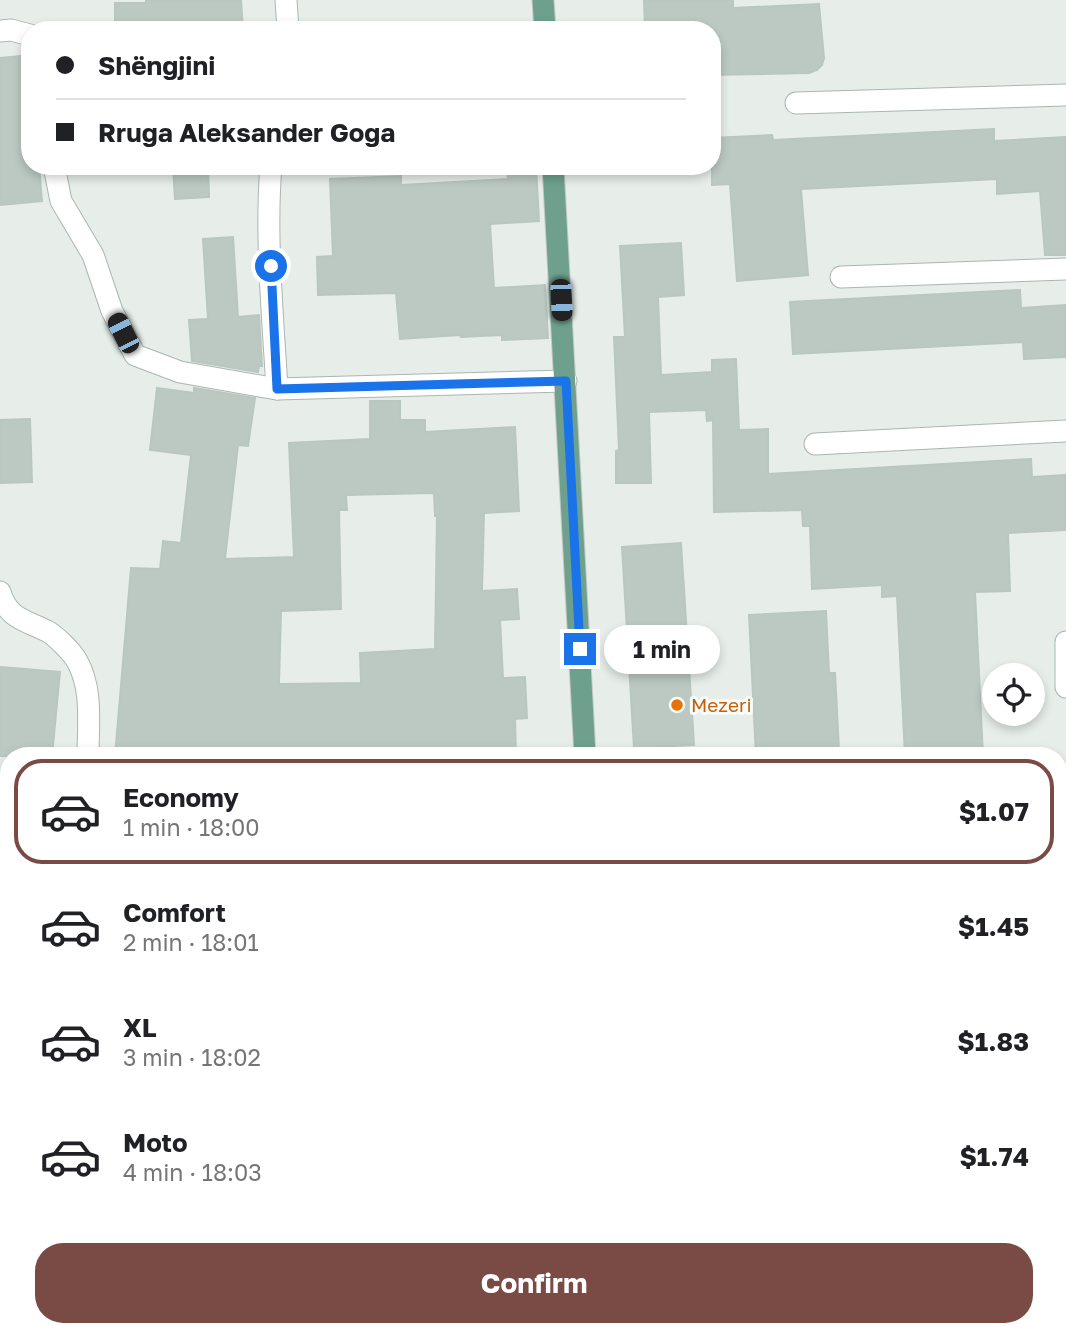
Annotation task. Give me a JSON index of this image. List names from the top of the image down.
{
  "places": ["Mezeri"],
  "page": {
    "banner": ["Shëngjini", "Rruga Aleksander Goga"],
    "bubble": "1 min",
    "list": [
      {
        "name": "Economy",
        "note": "1 min · 18:00",
        "value": "$1.07"
      },
      {
        "name": "Comfort",
        "note": "2 min · 18:01",
        "value": "$1.45"
      },
      {
        "name": "XL",
        "note": "3 min · 18:02",
        "value": "$1.83"
      },
      {
        "name": "Moto",
        "note": "4 min · 18:03",
        "value": "$1.74"
      }
    ],
    "buttons": "Confirm"
  }
}
